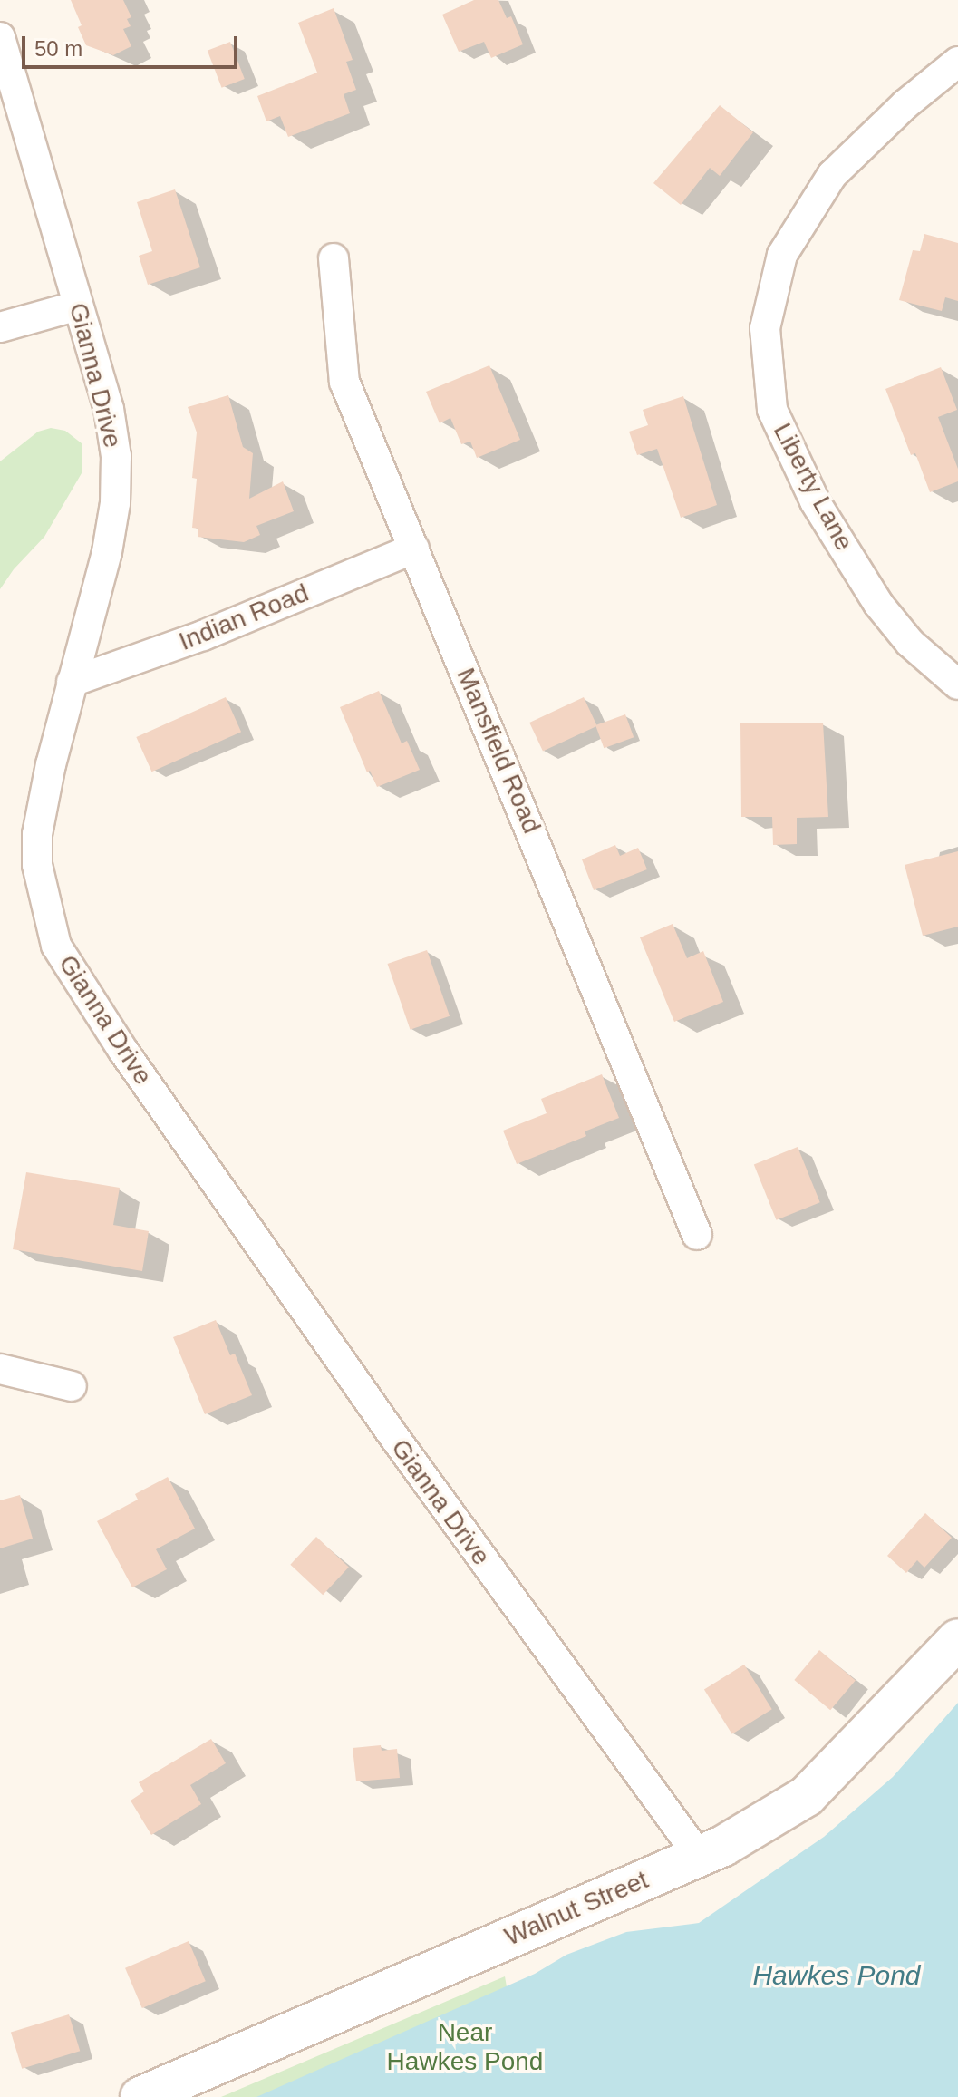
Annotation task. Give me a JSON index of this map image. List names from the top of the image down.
{
  "streets": {
    "main road": ["Walnut Street"],
    "street": [
      "Gianna Drive",
      "Liberty Lane",
      "Indian Road",
      "Mansfield Road"
    ]
  },
  "crossings": [
    ["Gianna Drive", "Indian Road"],
    ["Gianna Drive", "Walnut Street"],
    ["Indian Road", "Mansfield Road"]
  ],
  "water": ["Hawkes Pond"],
  "parks": ["Near Hawkes Pond"],
  "scale_bar": "50 m"
}
